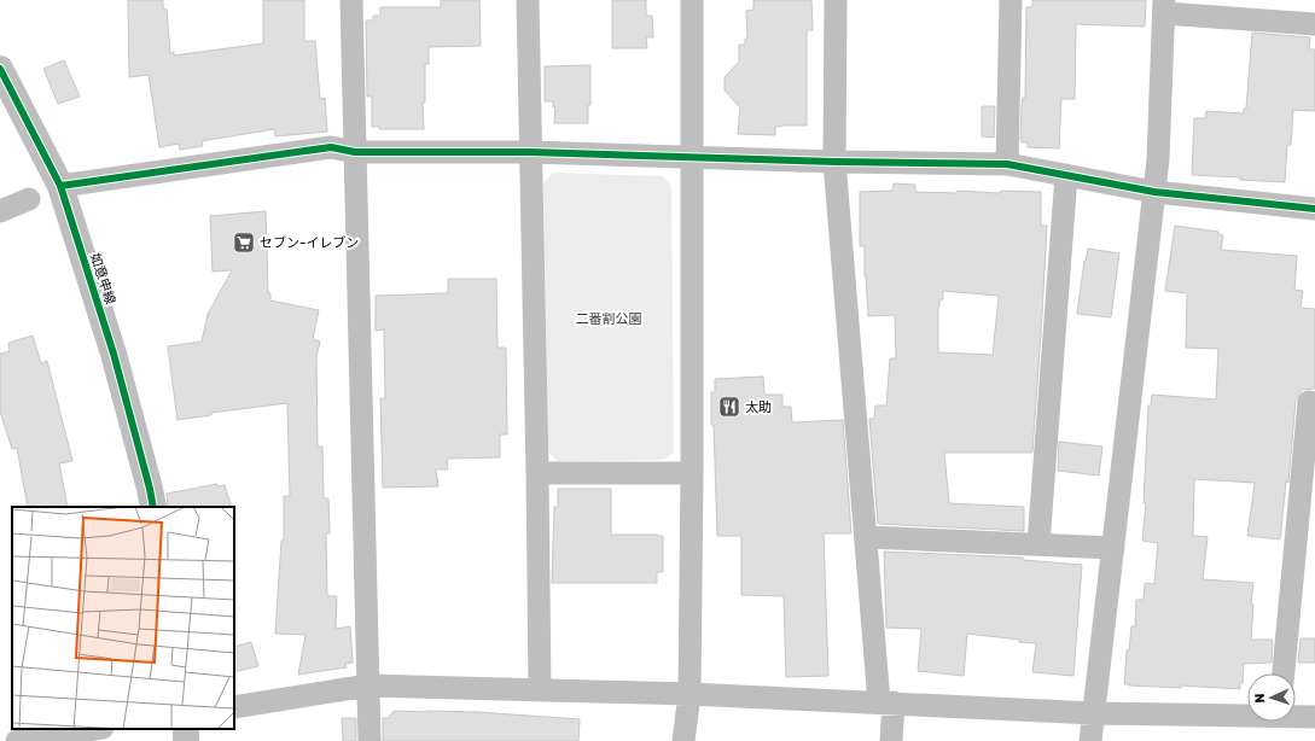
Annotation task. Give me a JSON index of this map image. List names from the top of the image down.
{
  "streets": {
    "street": ["如意申線"]
  },
  "parks": ["二番割公園"],
  "places": {
    "supermarket": ["セブン-イレブン"],
    "restaurant": ["太助"]
  },
  "north": "left"
}
